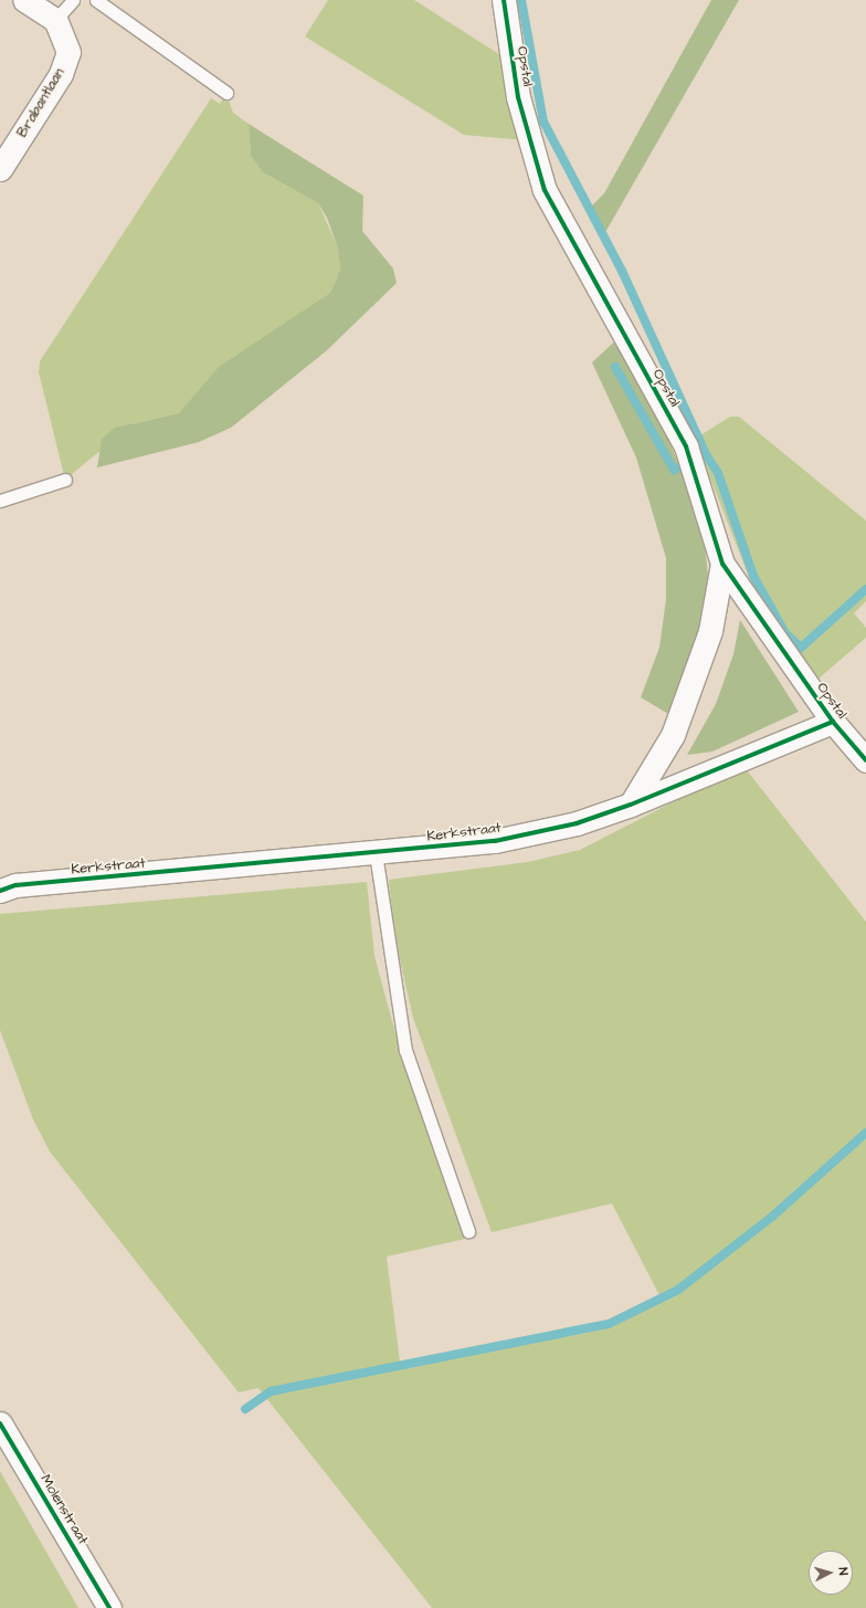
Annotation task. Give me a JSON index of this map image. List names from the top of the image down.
{
  "streets": {
    "street": [
      "Opstal",
      "Brabantlaan",
      "Kerkstraat",
      "Molenstraat"
    ]
  },
  "crossings": [
    ["Opstal", "Kerkstraat"]
  ],
  "north": "right"
}
